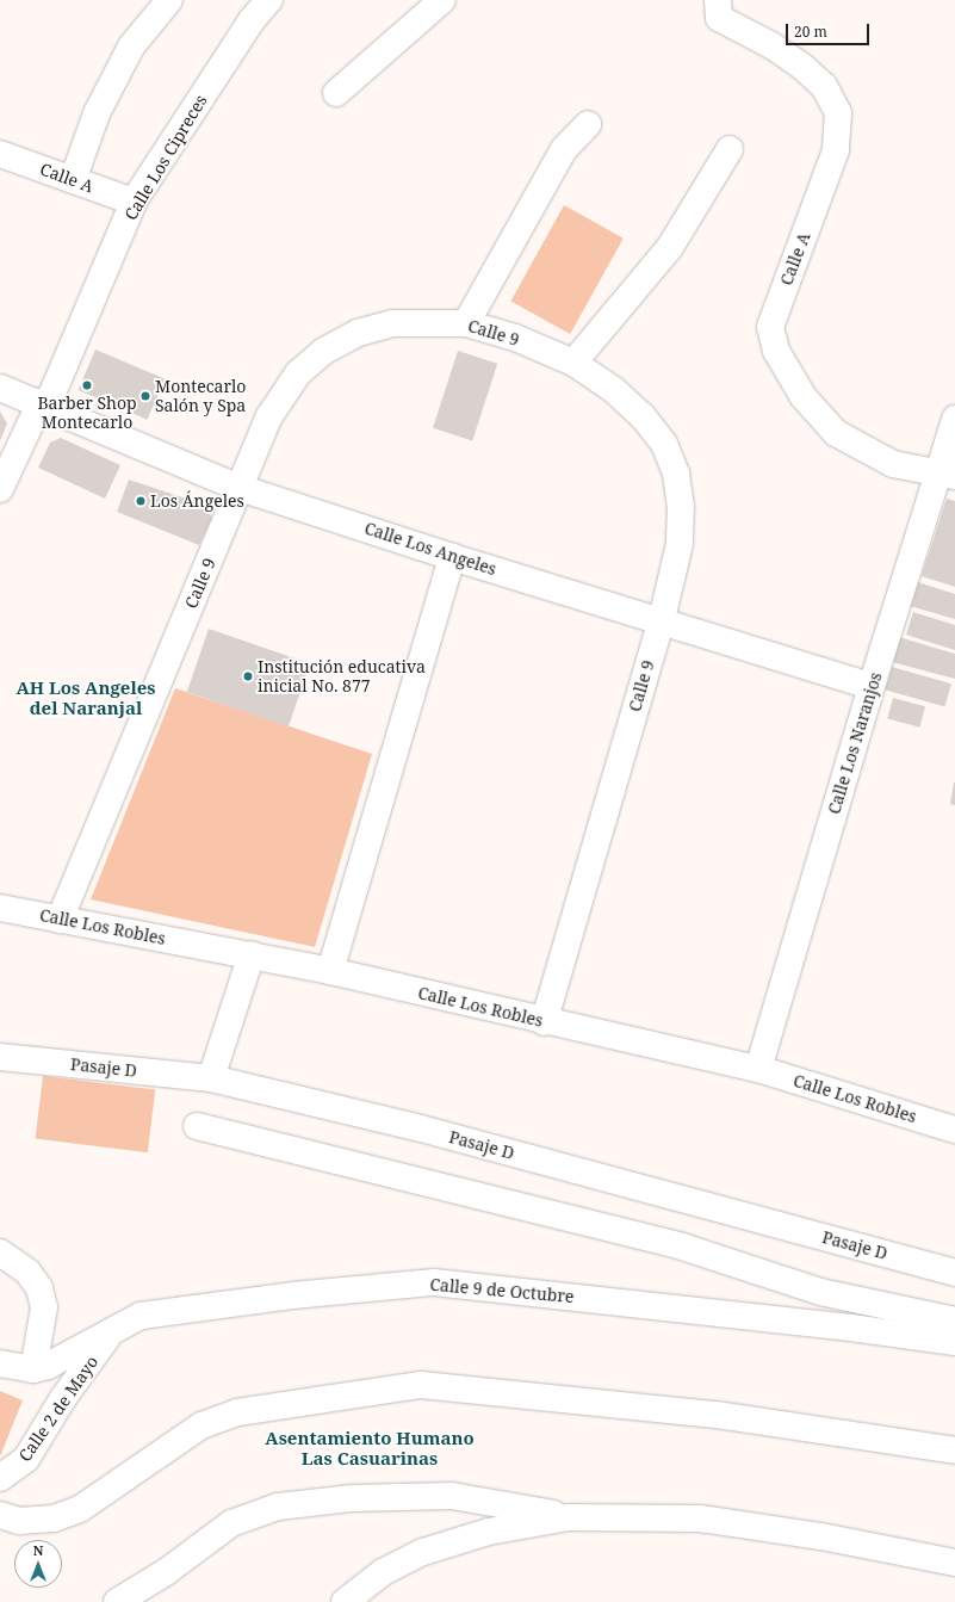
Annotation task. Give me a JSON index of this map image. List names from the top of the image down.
{
  "streets": {
    "street": [
      "Calle Los Cipreces",
      "Calle A",
      "Calle 9",
      "Calle Los Angeles",
      "Calle Los Naranjos",
      "Calle Los Robles",
      "Pasaje D",
      "Calle 9 de Octubre",
      "Calle 2 de Mayo"
    ]
  },
  "crossings": [
    ["Calle Los Cipreces", "Calle A"],
    ["Calle Los Cipreces", "Calle Los Angeles"],
    ["Calle A", "Calle Los Naranjos"],
    ["Calle 9", "Calle Los Angeles"],
    ["Calle 9", "Calle Los Robles"],
    ["Calle Los Angeles", "Calle Los Naranjos"],
    ["Calle Los Naranjos", "Calle Los Robles"],
    ["Calle 9 de Octubre", "Calle 2 de Mayo"]
  ],
  "districts": ["AH Los Angeles del Naranjal", "Asentamiento Humano Las Casuarinas"],
  "places": [
    "Barber Shop Montecarlo",
    "Montecarlo Salón y Spa",
    "Los Ángeles",
    "Institución educativa inicial No. 877"
  ],
  "scale_bar": "20 m",
  "north": "top"
}
